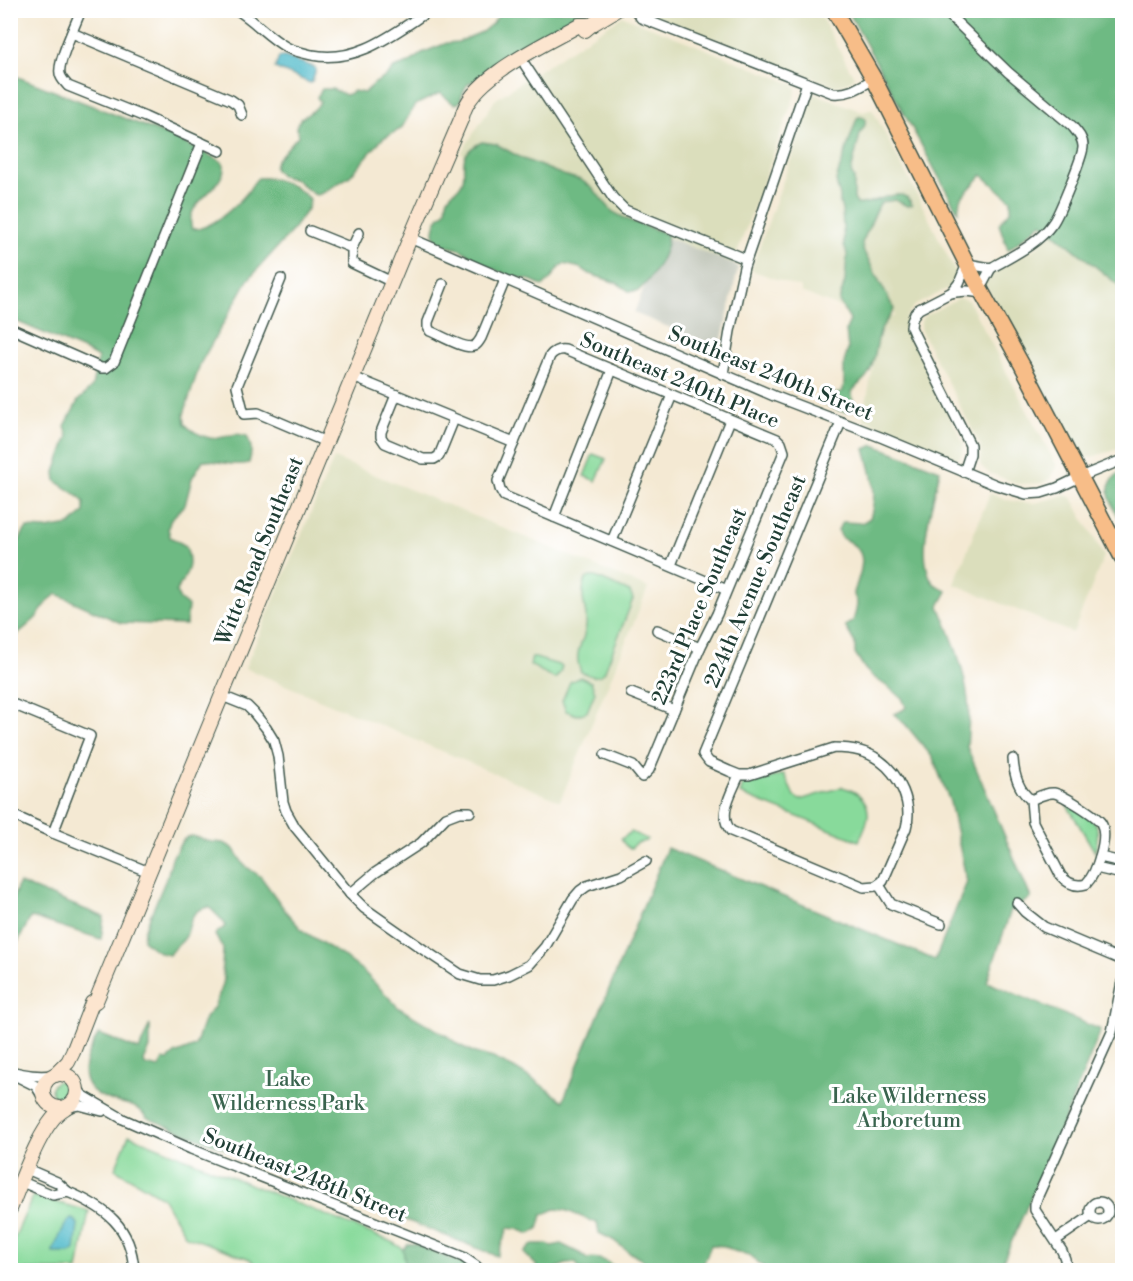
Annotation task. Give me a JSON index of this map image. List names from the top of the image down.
{
  "streets": {
    "street": [
      "Southeast 240th Street",
      "Southeast 240th Place",
      "Witte Road Southeast",
      "224th Avenue Southeast",
      "223rd Place Southeast",
      "Southeast 248th Street"
    ]
  },
  "crossings": [
    ["Southeast 240th Street", "Witte Road Southeast"],
    ["Southeast 240th Street", "224th Avenue Southeast"],
    ["Southeast 240th Place", "223rd Place Southeast"],
    ["Witte Road Southeast", "Southeast 248th Street"]
  ],
  "parks": ["Lake Wilderness Park", "Lake Wilderness Arboretum"]
}
